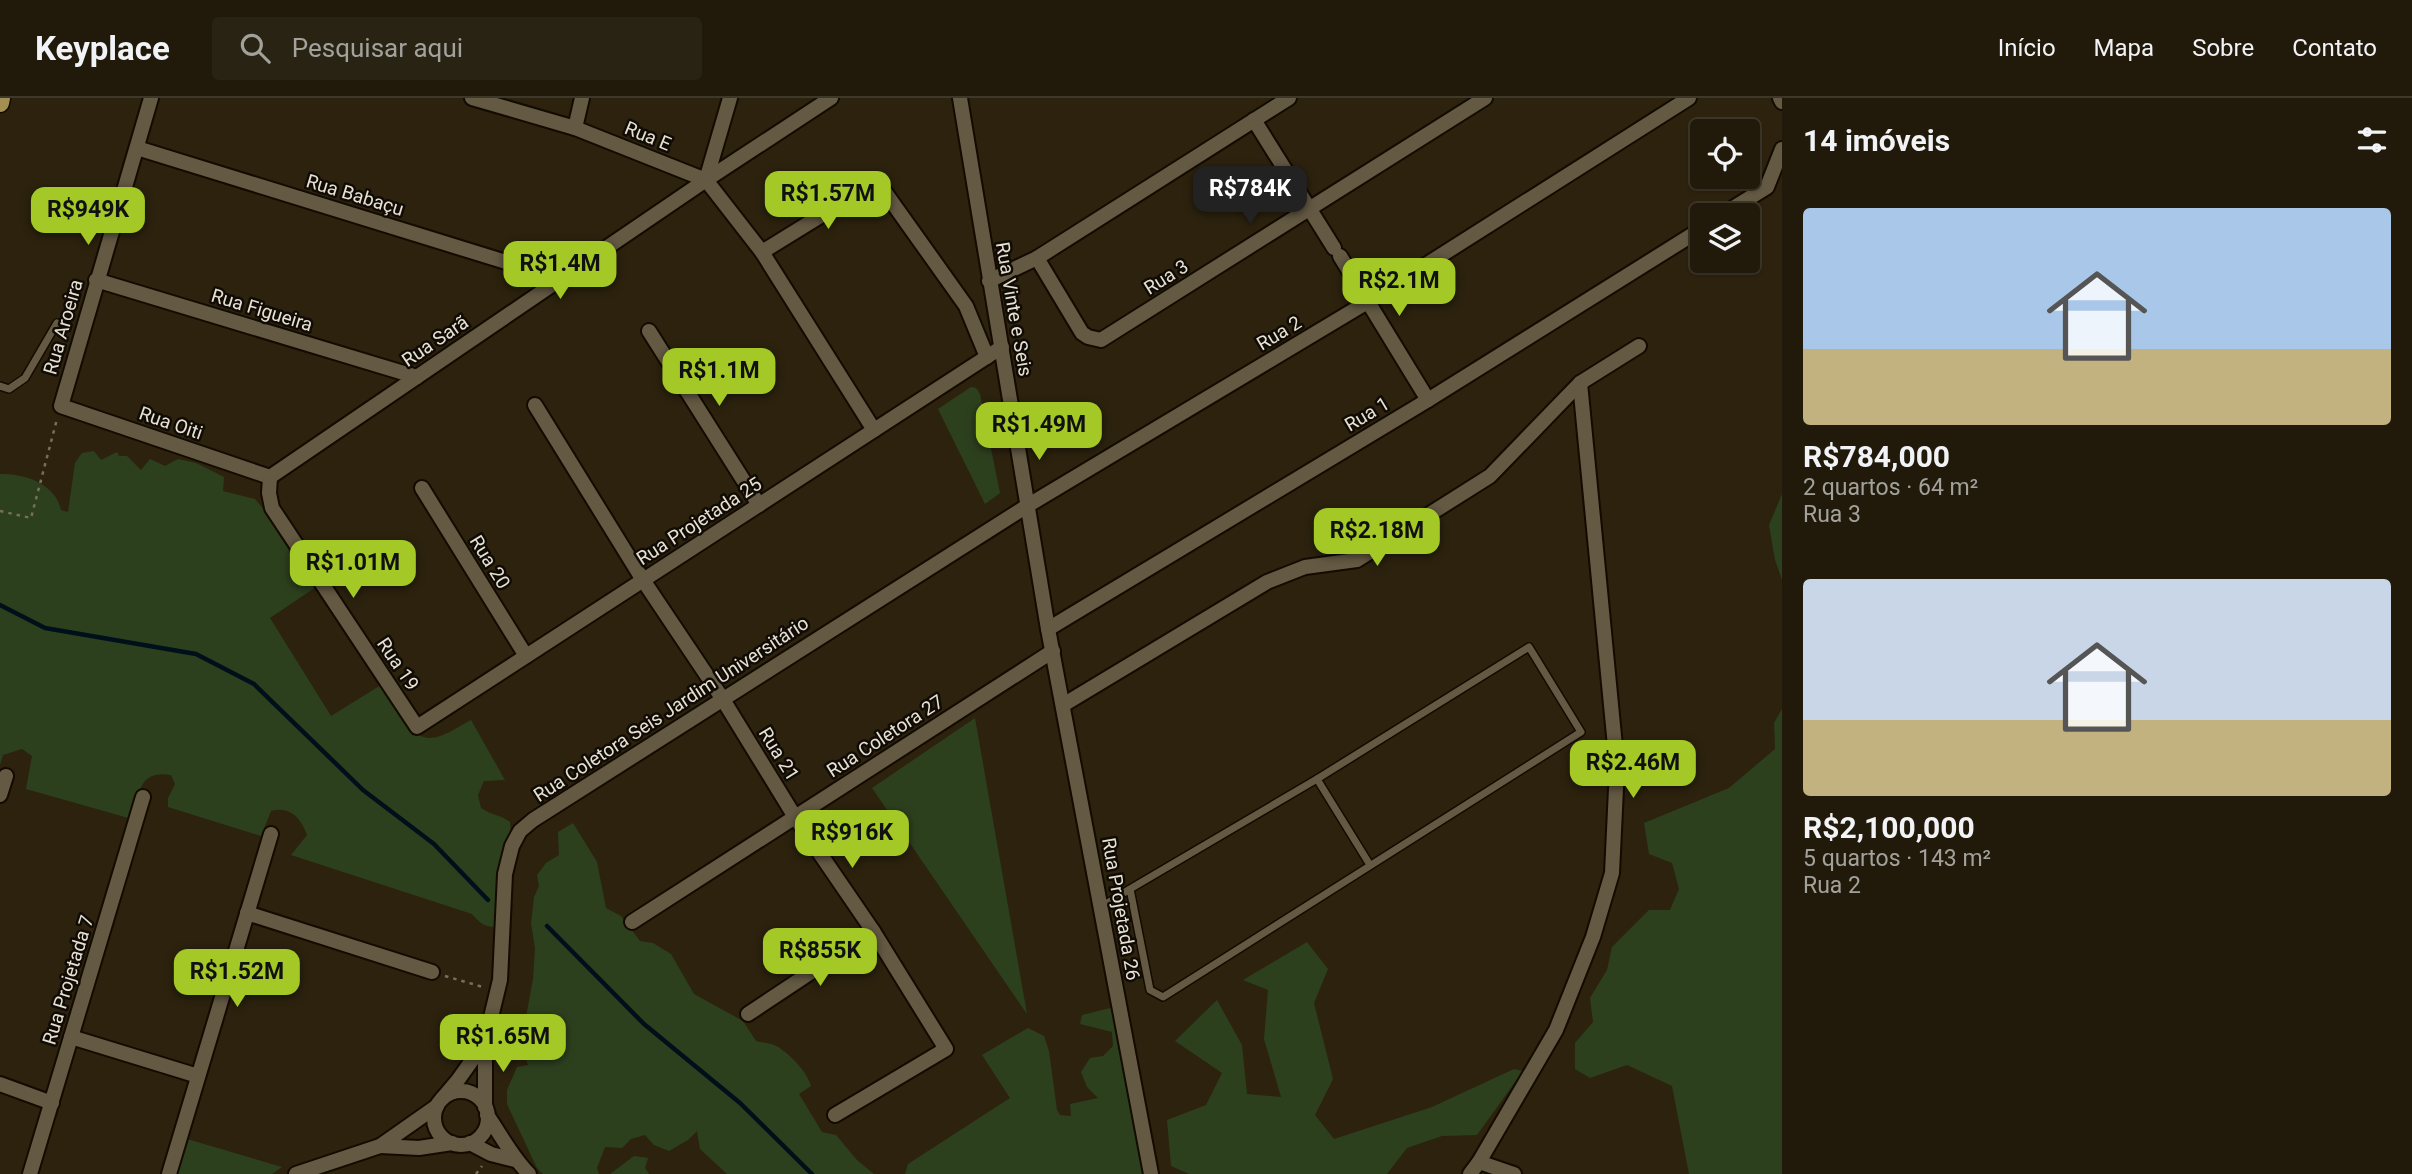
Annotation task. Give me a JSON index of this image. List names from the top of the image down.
{
  "streets": {
    "street": [
      "Rua E",
      "Rua Babaçu",
      "Rua 3",
      "Rua Vinte e Seis",
      "Rua Figueira",
      "Rua Aroeira",
      "Rua 2",
      "Rua Sarã",
      "Rua 1",
      "Rua Oiti",
      "Rua Projetada 25",
      "Rua 20",
      "Rua 19",
      "Rua Coletora Seis Jardim Universitário",
      "Rua Coletora 27",
      "Rua 21",
      "Rua Projetada 26",
      "Rua Projetada 7"
    ]
  },
  "crossings": [
    ["Rua E", "Rua Sarã"],
    ["Rua Babaçu", "Rua Aroeira"],
    ["Rua Babaçu", "Rua Sarã"],
    ["Rua Vinte e Seis", "Rua 2"],
    ["Rua Vinte e Seis", "Rua 1"],
    ["Rua Vinte e Seis", "Rua Projetada 25"],
    ["Rua Vinte e Seis", "Rua Coletora Seis Jardim Universitário"],
    ["Rua Vinte e Seis", "Rua Coletora 27"],
    ["Rua Vinte e Seis", "Rua Projetada 26"],
    ["Rua Figueira", "Rua Aroeira"],
    ["Rua Figueira", "Rua Sarã"],
    ["Rua Aroeira", "Rua Oiti"],
    ["Rua 2", "Rua Coletora Seis Jardim Universitário"],
    ["Rua Sarã", "Rua Oiti"],
    ["Rua Sarã", "Rua 19"],
    ["Rua Oiti", "Rua 19"],
    ["Rua Projetada 25", "Rua 20"],
    ["Rua Projetada 25", "Rua 19"],
    ["Rua Projetada 25", "Rua 21"],
    ["Rua Coletora Seis Jardim Universitário", "Rua 21"],
    ["Rua Coletora 27", "Rua 21"],
    ["Rua Coletora 27", "Rua Projetada 26"]
  ],
  "page": {
    "header": "Keyplace",
    "search": "Pesquisar aqui",
    "nav": [
      "Início",
      "Mapa",
      "Sobre",
      "Contato"
    ],
    "heading": "14 imóveis",
    "price": [
      "R$784K",
      "R$1.57M",
      "R$949K",
      "R$1.4M",
      "R$2.1M",
      "R$1.1M",
      "R$1.49M",
      "R$2.18M",
      "R$1.01M",
      "R$2.46M",
      "R$916K",
      "R$855K",
      "R$1.52M",
      "R$1.65M"
    ],
    "list": [
      {
        "name": "R$784,000",
        "note": "2 quartos · 64 m² · Rua 3"
      },
      {
        "name": "R$2,100,000",
        "note": "5 quartos · 143 m² · Rua 2"
      }
    ]
  }
}
